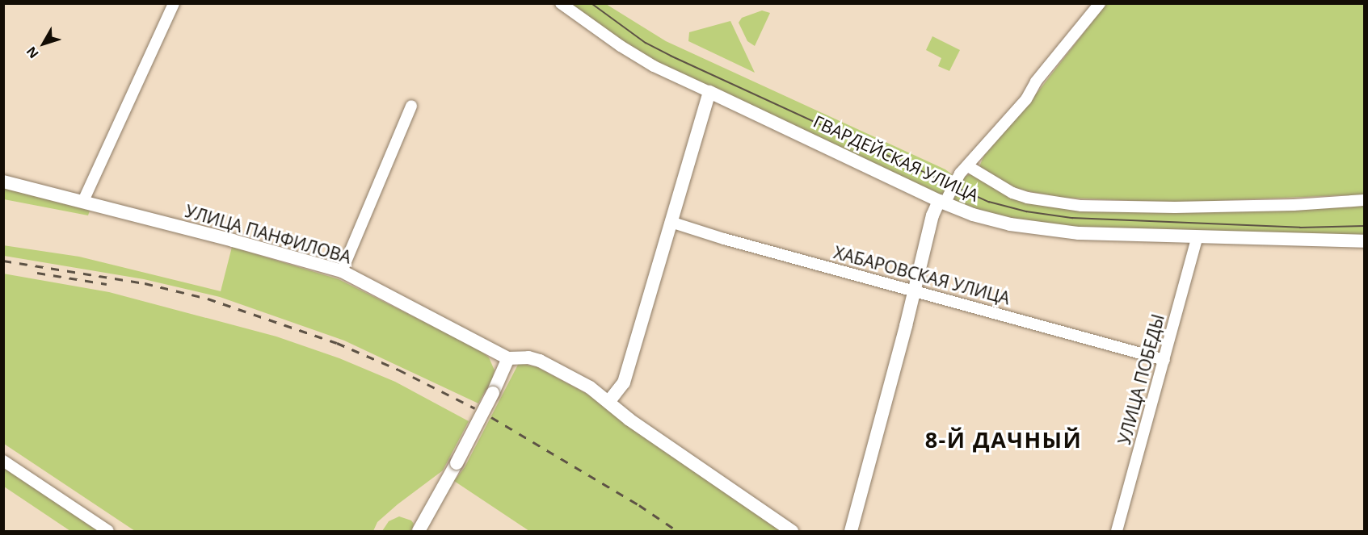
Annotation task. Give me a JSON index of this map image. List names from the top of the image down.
{
  "streets": {
    "main road": ["ГВАРДЕЙСКАЯ УЛИЦА", "УЛИЦА ПАНФИЛОВА"],
    "street": ["ХАБАРОВСКАЯ УЛИЦА", "УЛИЦА ПОБЕДЫ"]
  },
  "crossings": [
    ["ГВАРДЕЙСКАЯ УЛИЦА", "УЛИЦА ПОБЕДЫ"],
    ["ХАБАРОВСКАЯ УЛИЦА", "УЛИЦА ПОБЕДЫ"]
  ],
  "districts": ["8-Й ДАЧНЫЙ"],
  "north": "bottom left"
}
